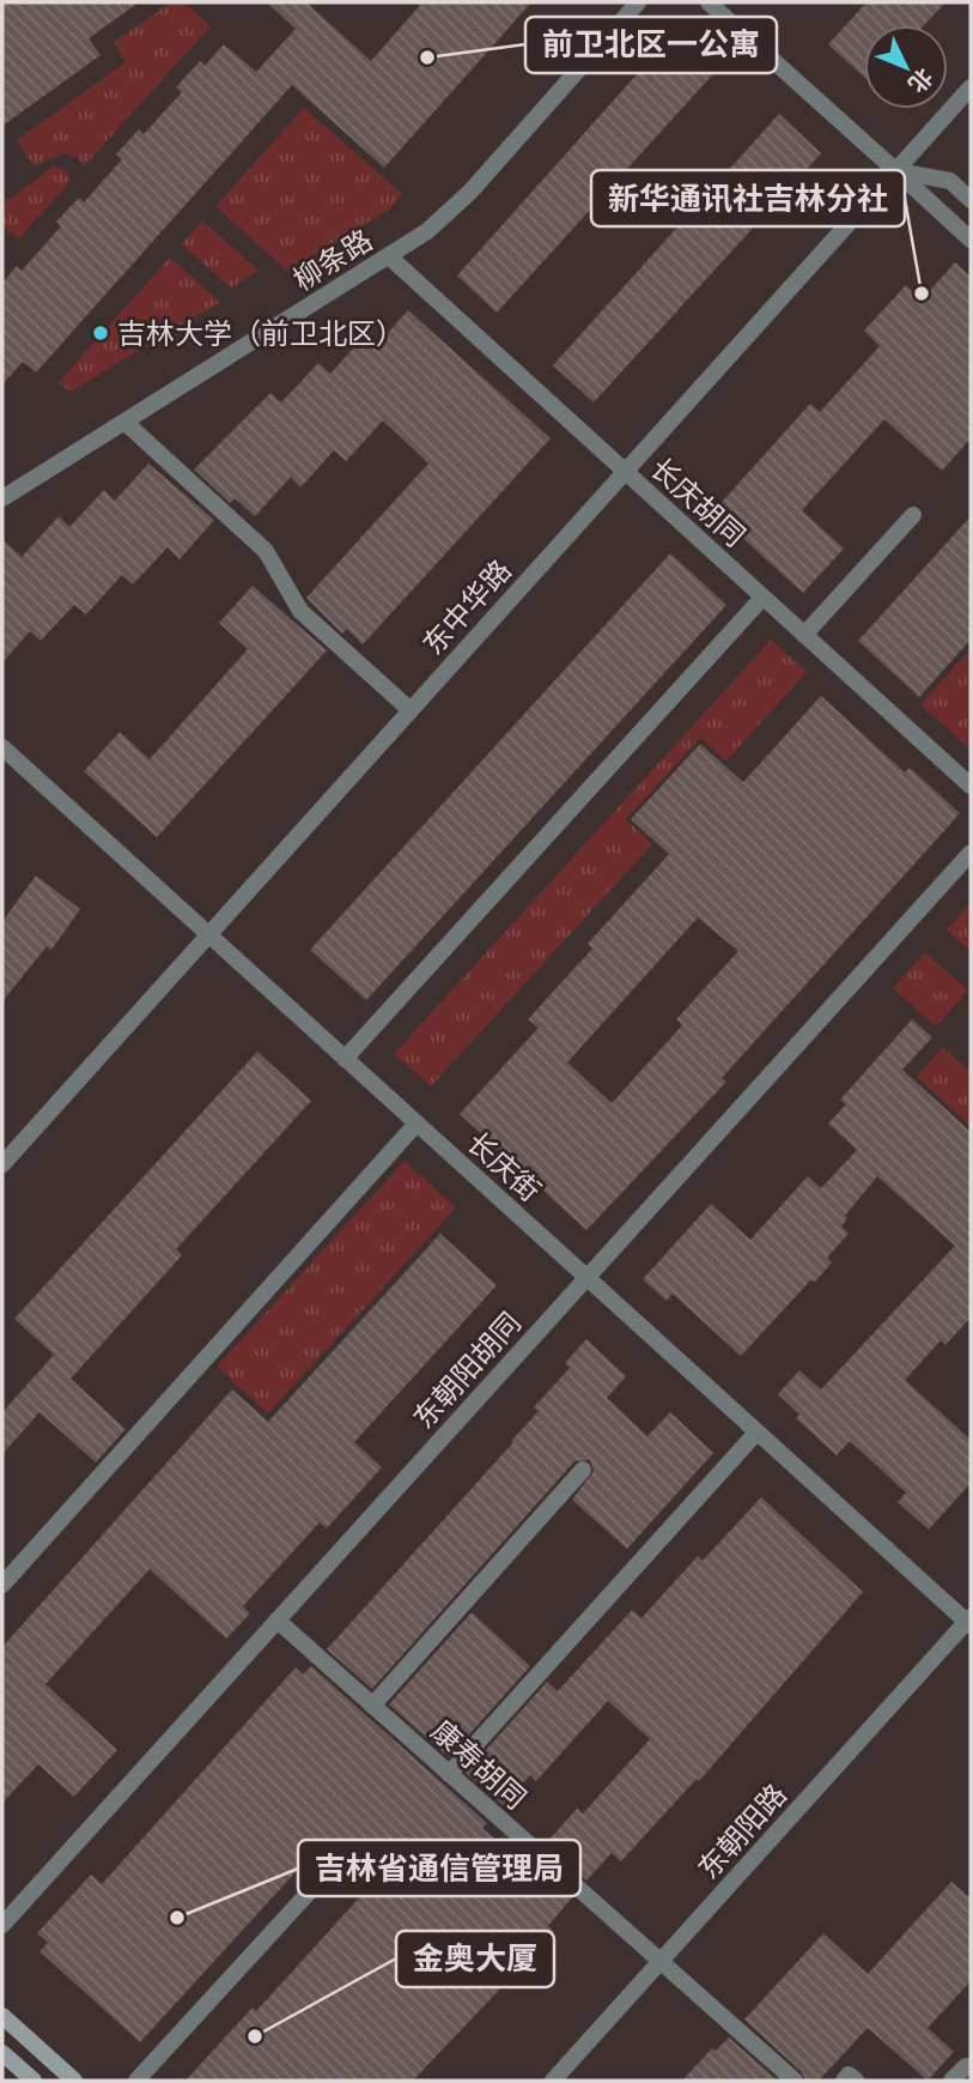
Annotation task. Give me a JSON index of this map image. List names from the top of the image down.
{
  "streets": {
    "street": [
      "柳条路",
      "长庆胡同",
      "东中华路",
      "长庆街",
      "东朝阳胡同",
      "康寿胡同",
      "东朝阳路"
    ]
  },
  "crossings": [
    ["柳条路", "长庆胡同"],
    ["长庆胡同", "东中华路"],
    ["东中华路", "长庆街"],
    ["长庆街", "东朝阳胡同"],
    ["长庆街", "东朝阳路"],
    ["东朝阳胡同", "康寿胡同"],
    ["康寿胡同", "东朝阳路"]
  ],
  "places": [
    "前卫北区一公寓",
    "新华通讯社吉林分社",
    "吉林大学（前卫北区）",
    "吉林省通信管理局",
    "金奥大厦"
  ],
  "north": "bottom right"
}
